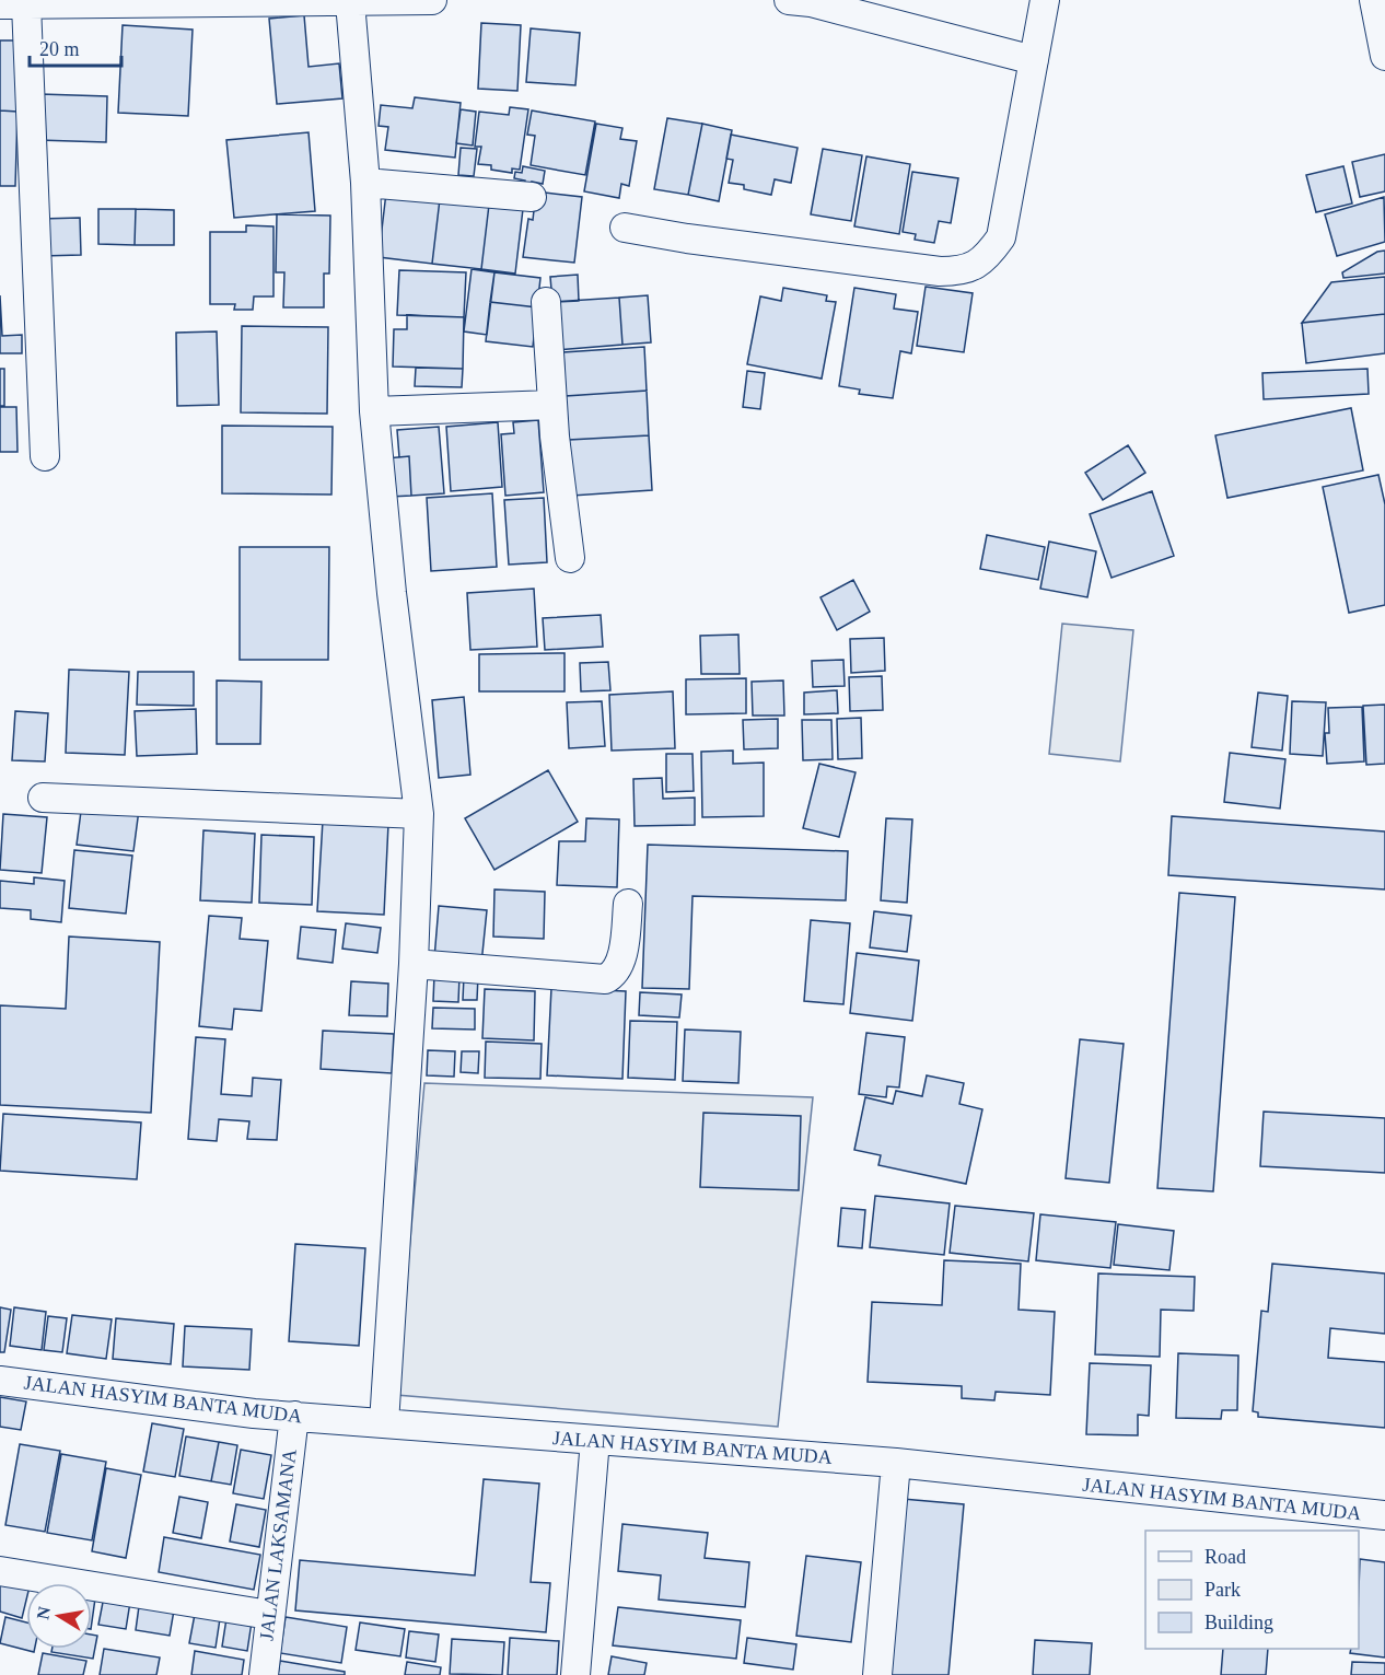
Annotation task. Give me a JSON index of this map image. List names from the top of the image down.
{
  "streets": {
    "street": ["JALAN HASYIM BANTA MUDA", "JALAN LAKSAMANA"]
  },
  "crossings": [
    ["JALAN HASYIM BANTA MUDA", "JALAN LAKSAMANA"]
  ],
  "legend": ["Road", "Park", "Building"],
  "scale_bar": "20 m",
  "north": "left"
}
